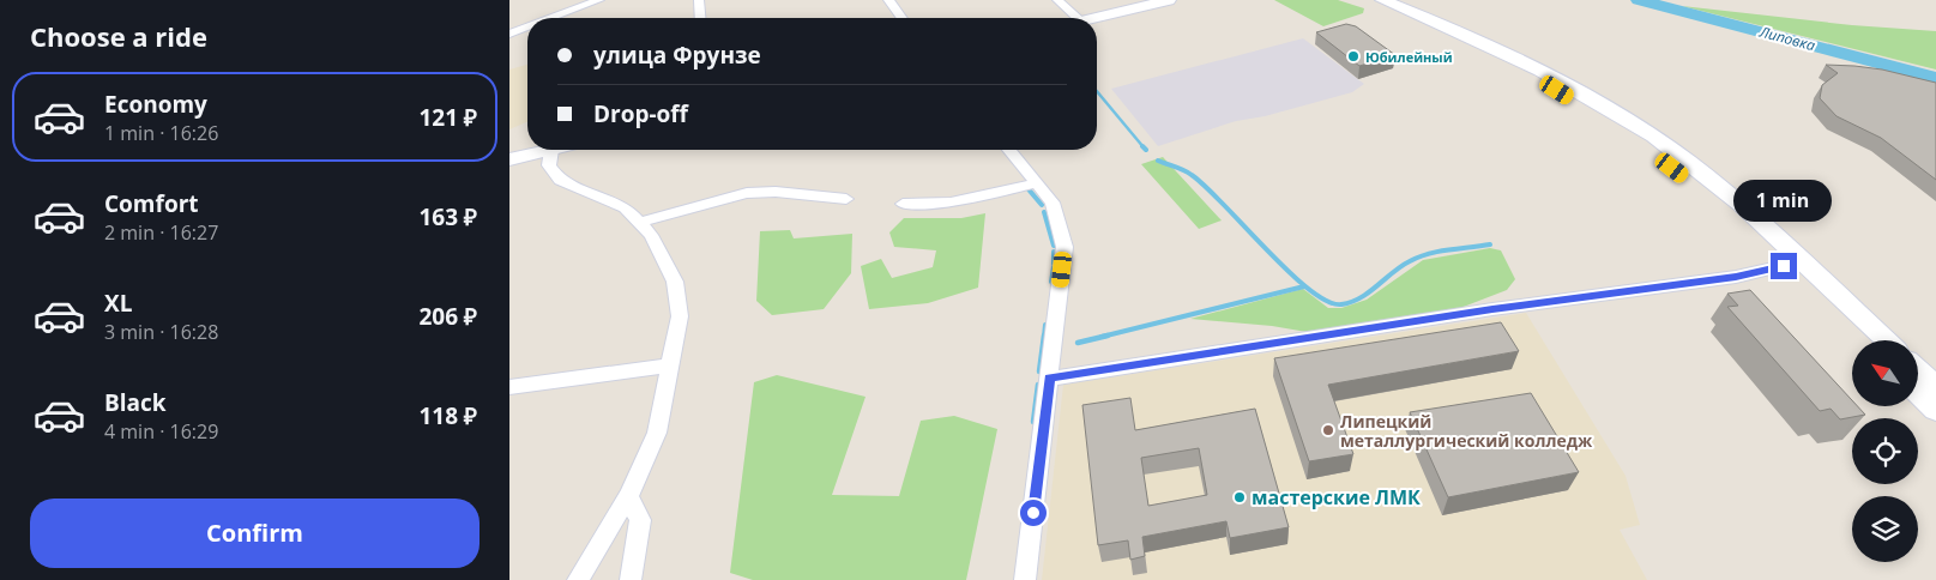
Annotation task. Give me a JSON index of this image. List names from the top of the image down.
{
  "water": ["Липовка"],
  "places": ["Юбилейный", "Липецкий металлургический колледж", "мастерские ЛМК"],
  "north": "top left",
  "page": {
    "heading": "Choose a ride",
    "banner": ["улица Фрунзе", "Drop-off"],
    "list": [
      {
        "name": "Economy",
        "note": "1 min · 16:26",
        "value": "121 ₽"
      },
      {
        "name": "Comfort",
        "note": "2 min · 16:27",
        "value": "163 ₽"
      },
      {
        "name": "XL",
        "note": "3 min · 16:28",
        "value": "206 ₽"
      },
      {
        "name": "Black",
        "note": "4 min · 16:29",
        "value": "118 ₽"
      }
    ],
    "bubble": "1 min",
    "buttons": "Confirm"
  }
}
